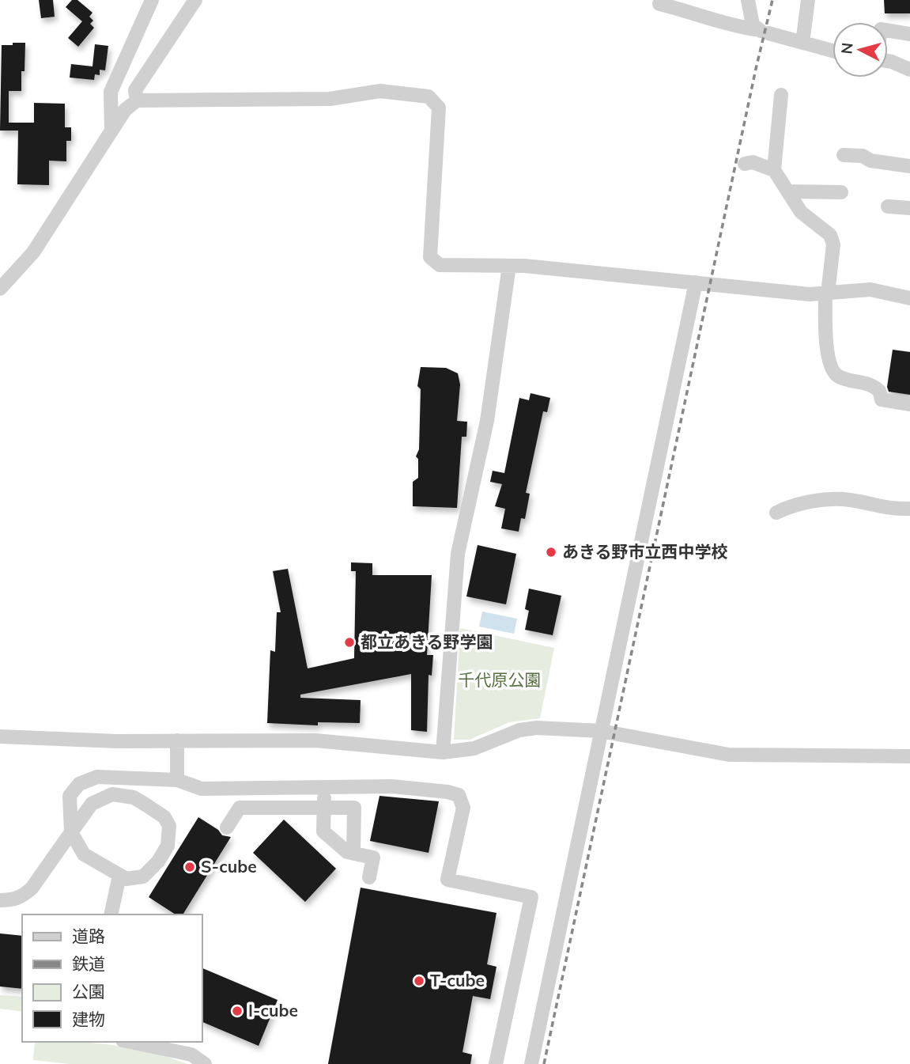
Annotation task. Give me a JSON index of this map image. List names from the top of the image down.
{
  "parks": ["千代原公園"],
  "places": [
    "あきる野市立西中学校",
    "都立あきる野学園",
    "S-cube",
    "T-cube",
    "I-cube"
  ],
  "legend": [
    "道路",
    "鉄道",
    "公園",
    "建物"
  ],
  "north": "left"
}
